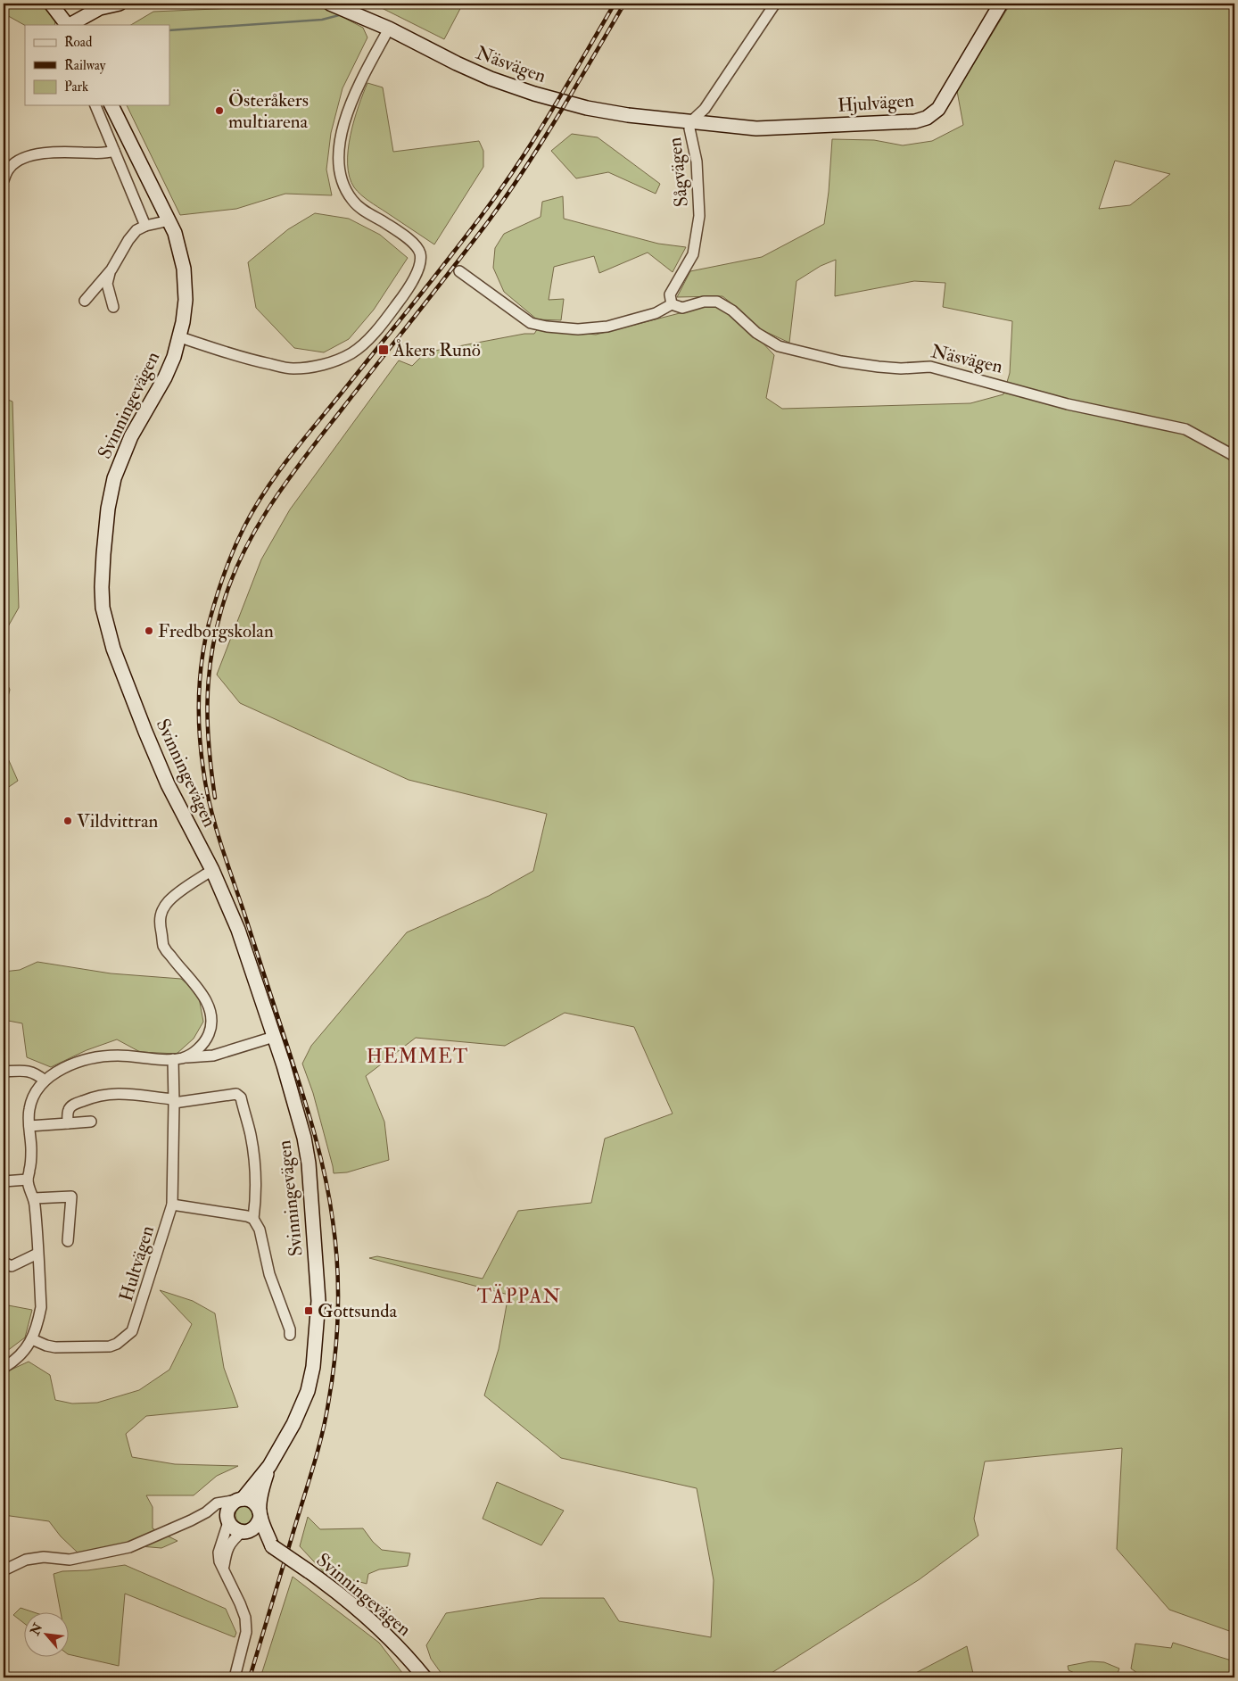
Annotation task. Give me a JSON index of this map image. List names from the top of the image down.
{
  "streets": {
    "main road": ["Näsvägen", "Hjulvägen", "Svinningevägen"],
    "street": ["Sågvägen", "Hultvägen"]
  },
  "crossings": [
    ["Näsvägen", "Hjulvägen"],
    ["Näsvägen", "Sågvägen"],
    ["Hjulvägen", "Sågvägen"]
  ],
  "districts": ["HEMMET", "TÄPPAN"],
  "places": {
    "other": ["Österåkers multiarena", "Fredborgskolan", "Vildvittran"],
    "transit": ["Åkers Runö", "Gottsunda"]
  },
  "legend": ["Road", "Railway", "Park"],
  "north": "top left"
}
